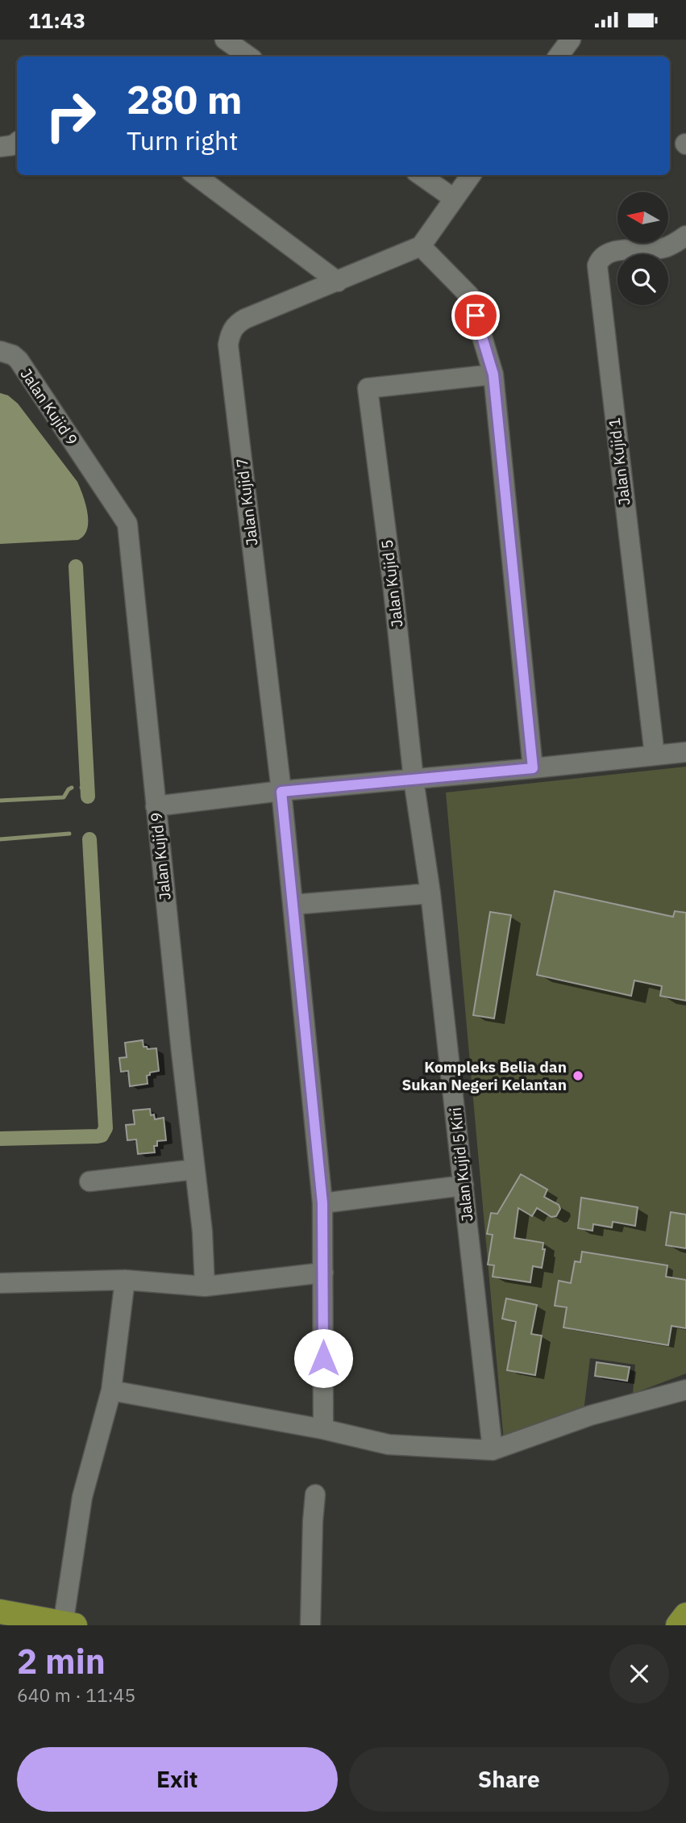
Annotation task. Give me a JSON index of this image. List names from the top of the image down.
{
  "streets": {
    "street": [
      "Jalan Kujid 9",
      "Jalan Kujid 1",
      "Jalan Kujid 7",
      "Jalan Kujid 5",
      "Jalan Kujid 5 Kiri"
    ]
  },
  "crossings": [
    ["Jalan Kujid 5", "Jalan Kujid 5 Kiri"]
  ],
  "places": ["Kompleks Belia dan Sukan Negeri Kelantan"],
  "north": "left",
  "page": {
    "status": "11:43",
    "turn": ["280 m", "Turn right"],
    "heading": ["2 min", "640 m · 11:45"],
    "buttons": ["Exit", "Share"]
  }
}
